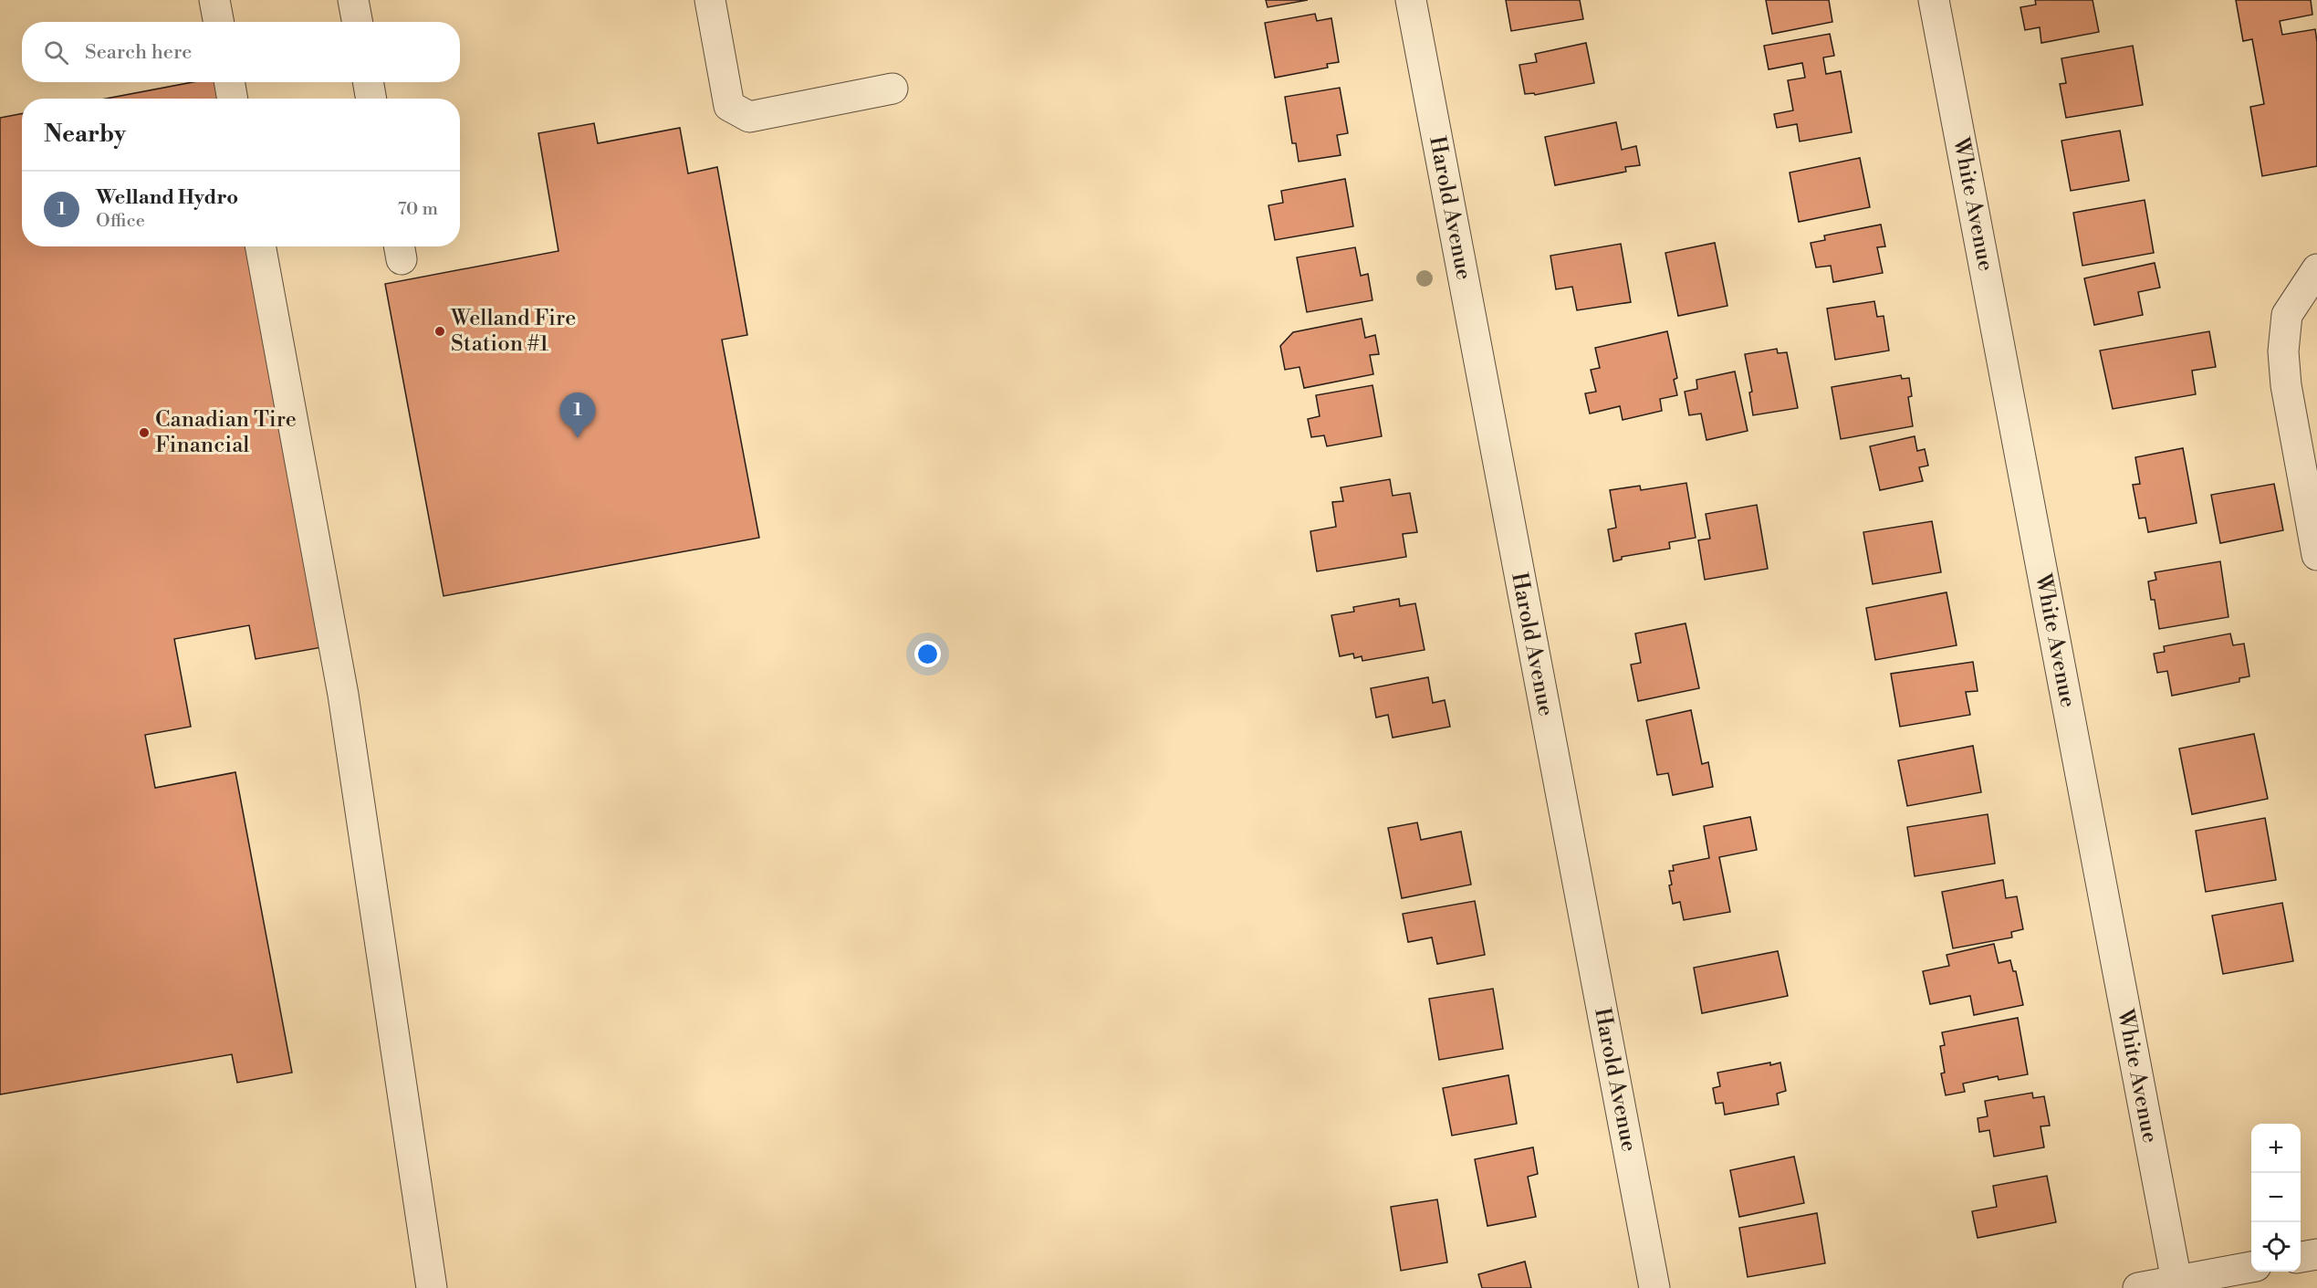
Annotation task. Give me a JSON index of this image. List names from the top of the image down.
{
  "streets": {
    "street": ["White Avenue", "Harold Avenue"]
  },
  "places": ["Welland Fire Station #1", "Canadian Tire Financial"],
  "page": {
    "search": "Search here",
    "heading": "Nearby",
    "list": [
      {
        "mark": "1",
        "name": "Welland Hydro",
        "note": "Office",
        "value": "70 m"
      }
    ],
    "pins": "1",
    "map_buttons": ["+", "−"]
  }
}
